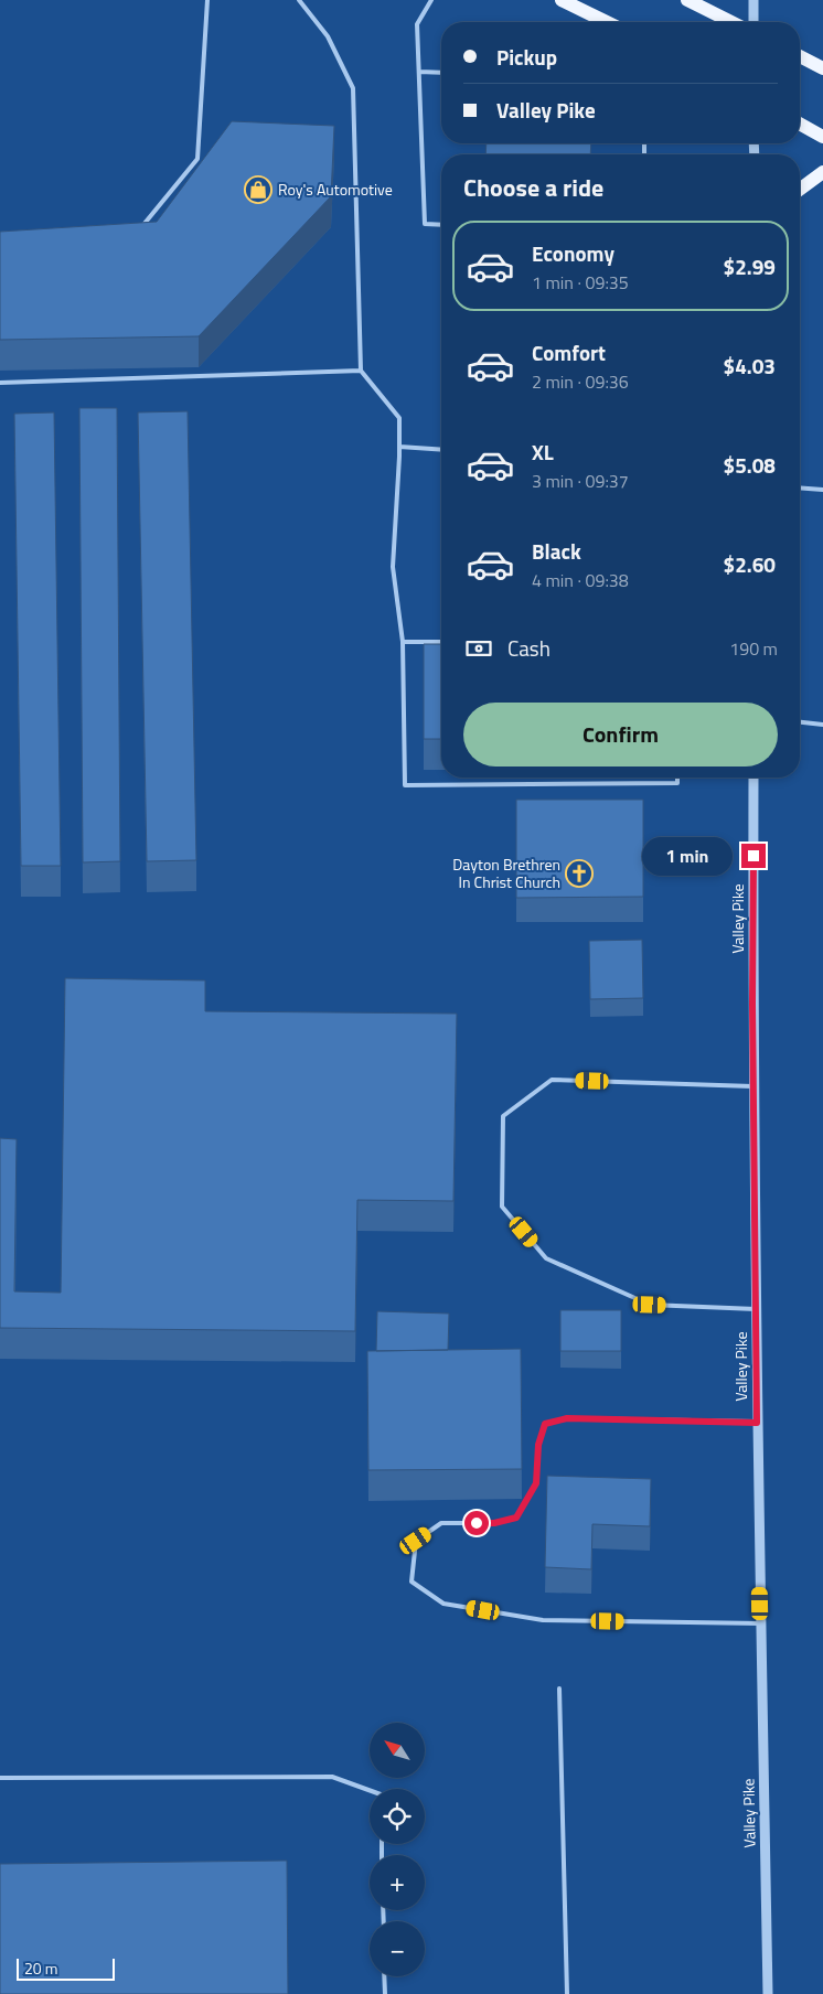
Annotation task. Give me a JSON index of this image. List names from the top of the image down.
{
  "streets": {
    "street": ["Valley Pike"]
  },
  "places": {
    "shop": ["Roy's Automotive"],
    "church": ["Dayton Brethren In Christ Church"]
  },
  "scale_bar": "20 m",
  "north": "top left",
  "page": {
    "banner": ["Pickup", "Valley Pike"],
    "heading": "Choose a ride",
    "list": [
      {
        "name": "Economy",
        "note": "1 min · 09:35",
        "value": "$2.99"
      },
      {
        "name": "Comfort",
        "note": "2 min · 09:36",
        "value": "$4.03"
      },
      {
        "name": "XL",
        "note": "3 min · 09:37",
        "value": "$5.08"
      },
      {
        "name": "Black",
        "note": "4 min · 09:38",
        "value": "$2.60"
      }
    ],
    "pay": ["Cash", "190 m"],
    "buttons": "Confirm",
    "bubble": "1 min",
    "map_buttons": ["+", "−"],
    "scale": "20 m"
  }
}
